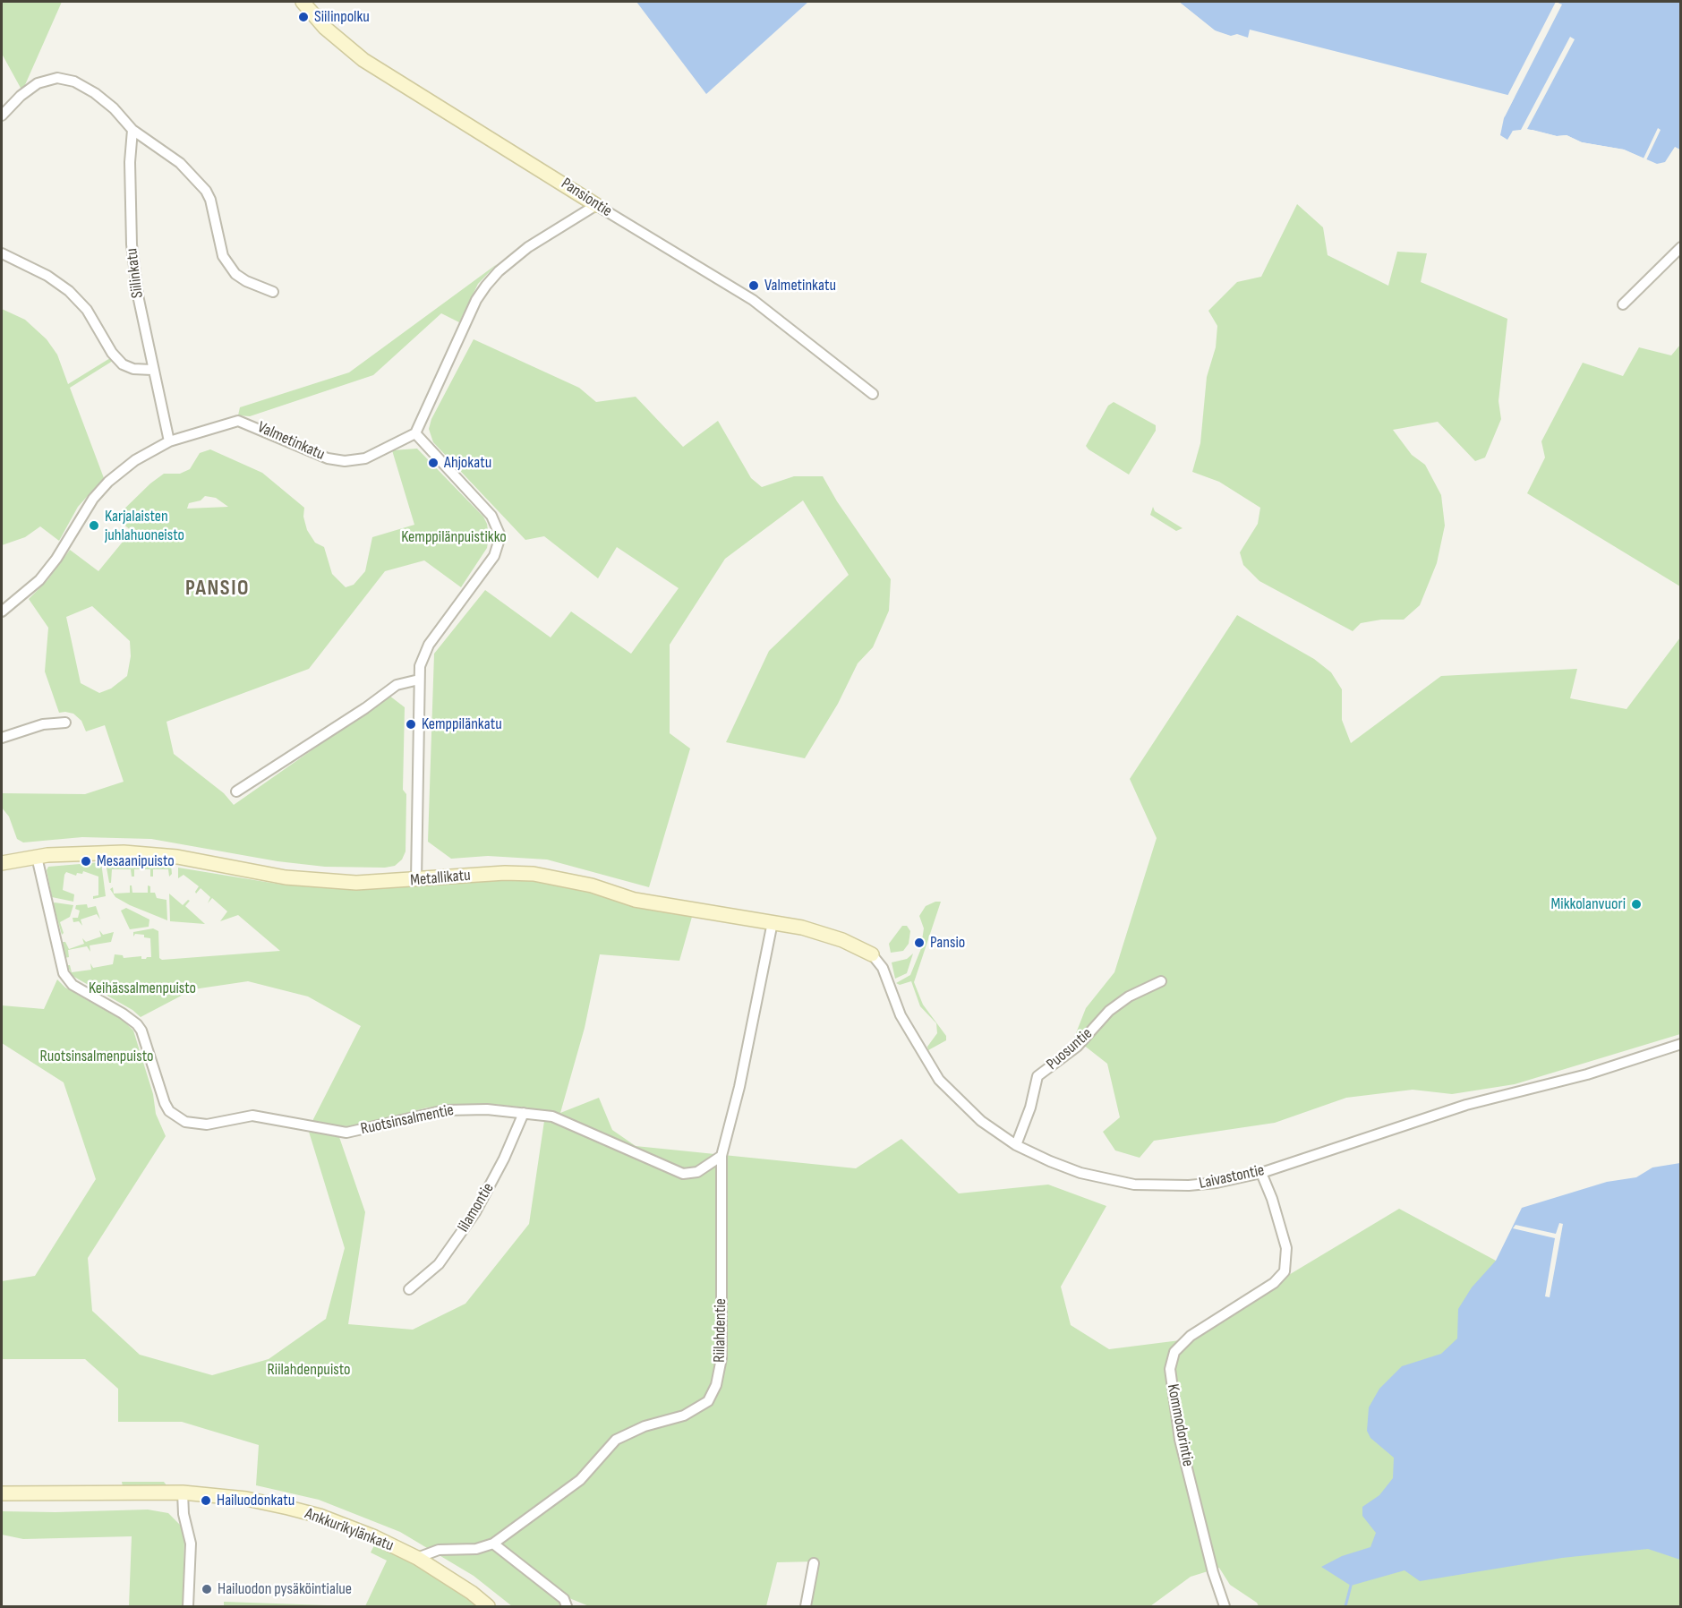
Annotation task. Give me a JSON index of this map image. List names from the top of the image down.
{
  "streets": {
    "street": [
      "Pansiontie",
      "Siilinkatu",
      "Valmetinkatu",
      "Metallikatu",
      "Puosuntie",
      "Ruotsinsalmentie",
      "Laivastontie",
      "Iilamontie",
      "Riilahdentie",
      "Kommodorintie",
      "Ankkurikylänkatu"
    ]
  },
  "crossings": [
    ["Siilinkatu", "Valmetinkatu"],
    ["Metallikatu", "Ruotsinsalmentie"],
    ["Metallikatu", "Laivastontie"],
    ["Metallikatu", "Riilahdentie"],
    ["Puosuntie", "Laivastontie"],
    ["Ruotsinsalmentie", "Iilamontie"],
    ["Ruotsinsalmentie", "Riilahdentie"],
    ["Laivastontie", "Kommodorintie"],
    ["Riilahdentie", "Ankkurikylänkatu"]
  ],
  "districts": ["PANSIO"],
  "parks": [
    "Kemppilänpuistikko",
    "Keihässalmenpuisto",
    "Ruotsinsalmenpuisto",
    "Riilahdenpuisto"
  ],
  "places": [
    "Siilinpolku",
    "Valmetinkatu",
    "Ahjokatu",
    "Karjalaisten juhlahuoneisto",
    "Kemppilänkatu",
    "Mesaanipuisto",
    "Mikkolanvuori",
    "Pansio",
    "Hailuodonkatu",
    "Hailuodon pysäköintialue"
  ]
}
